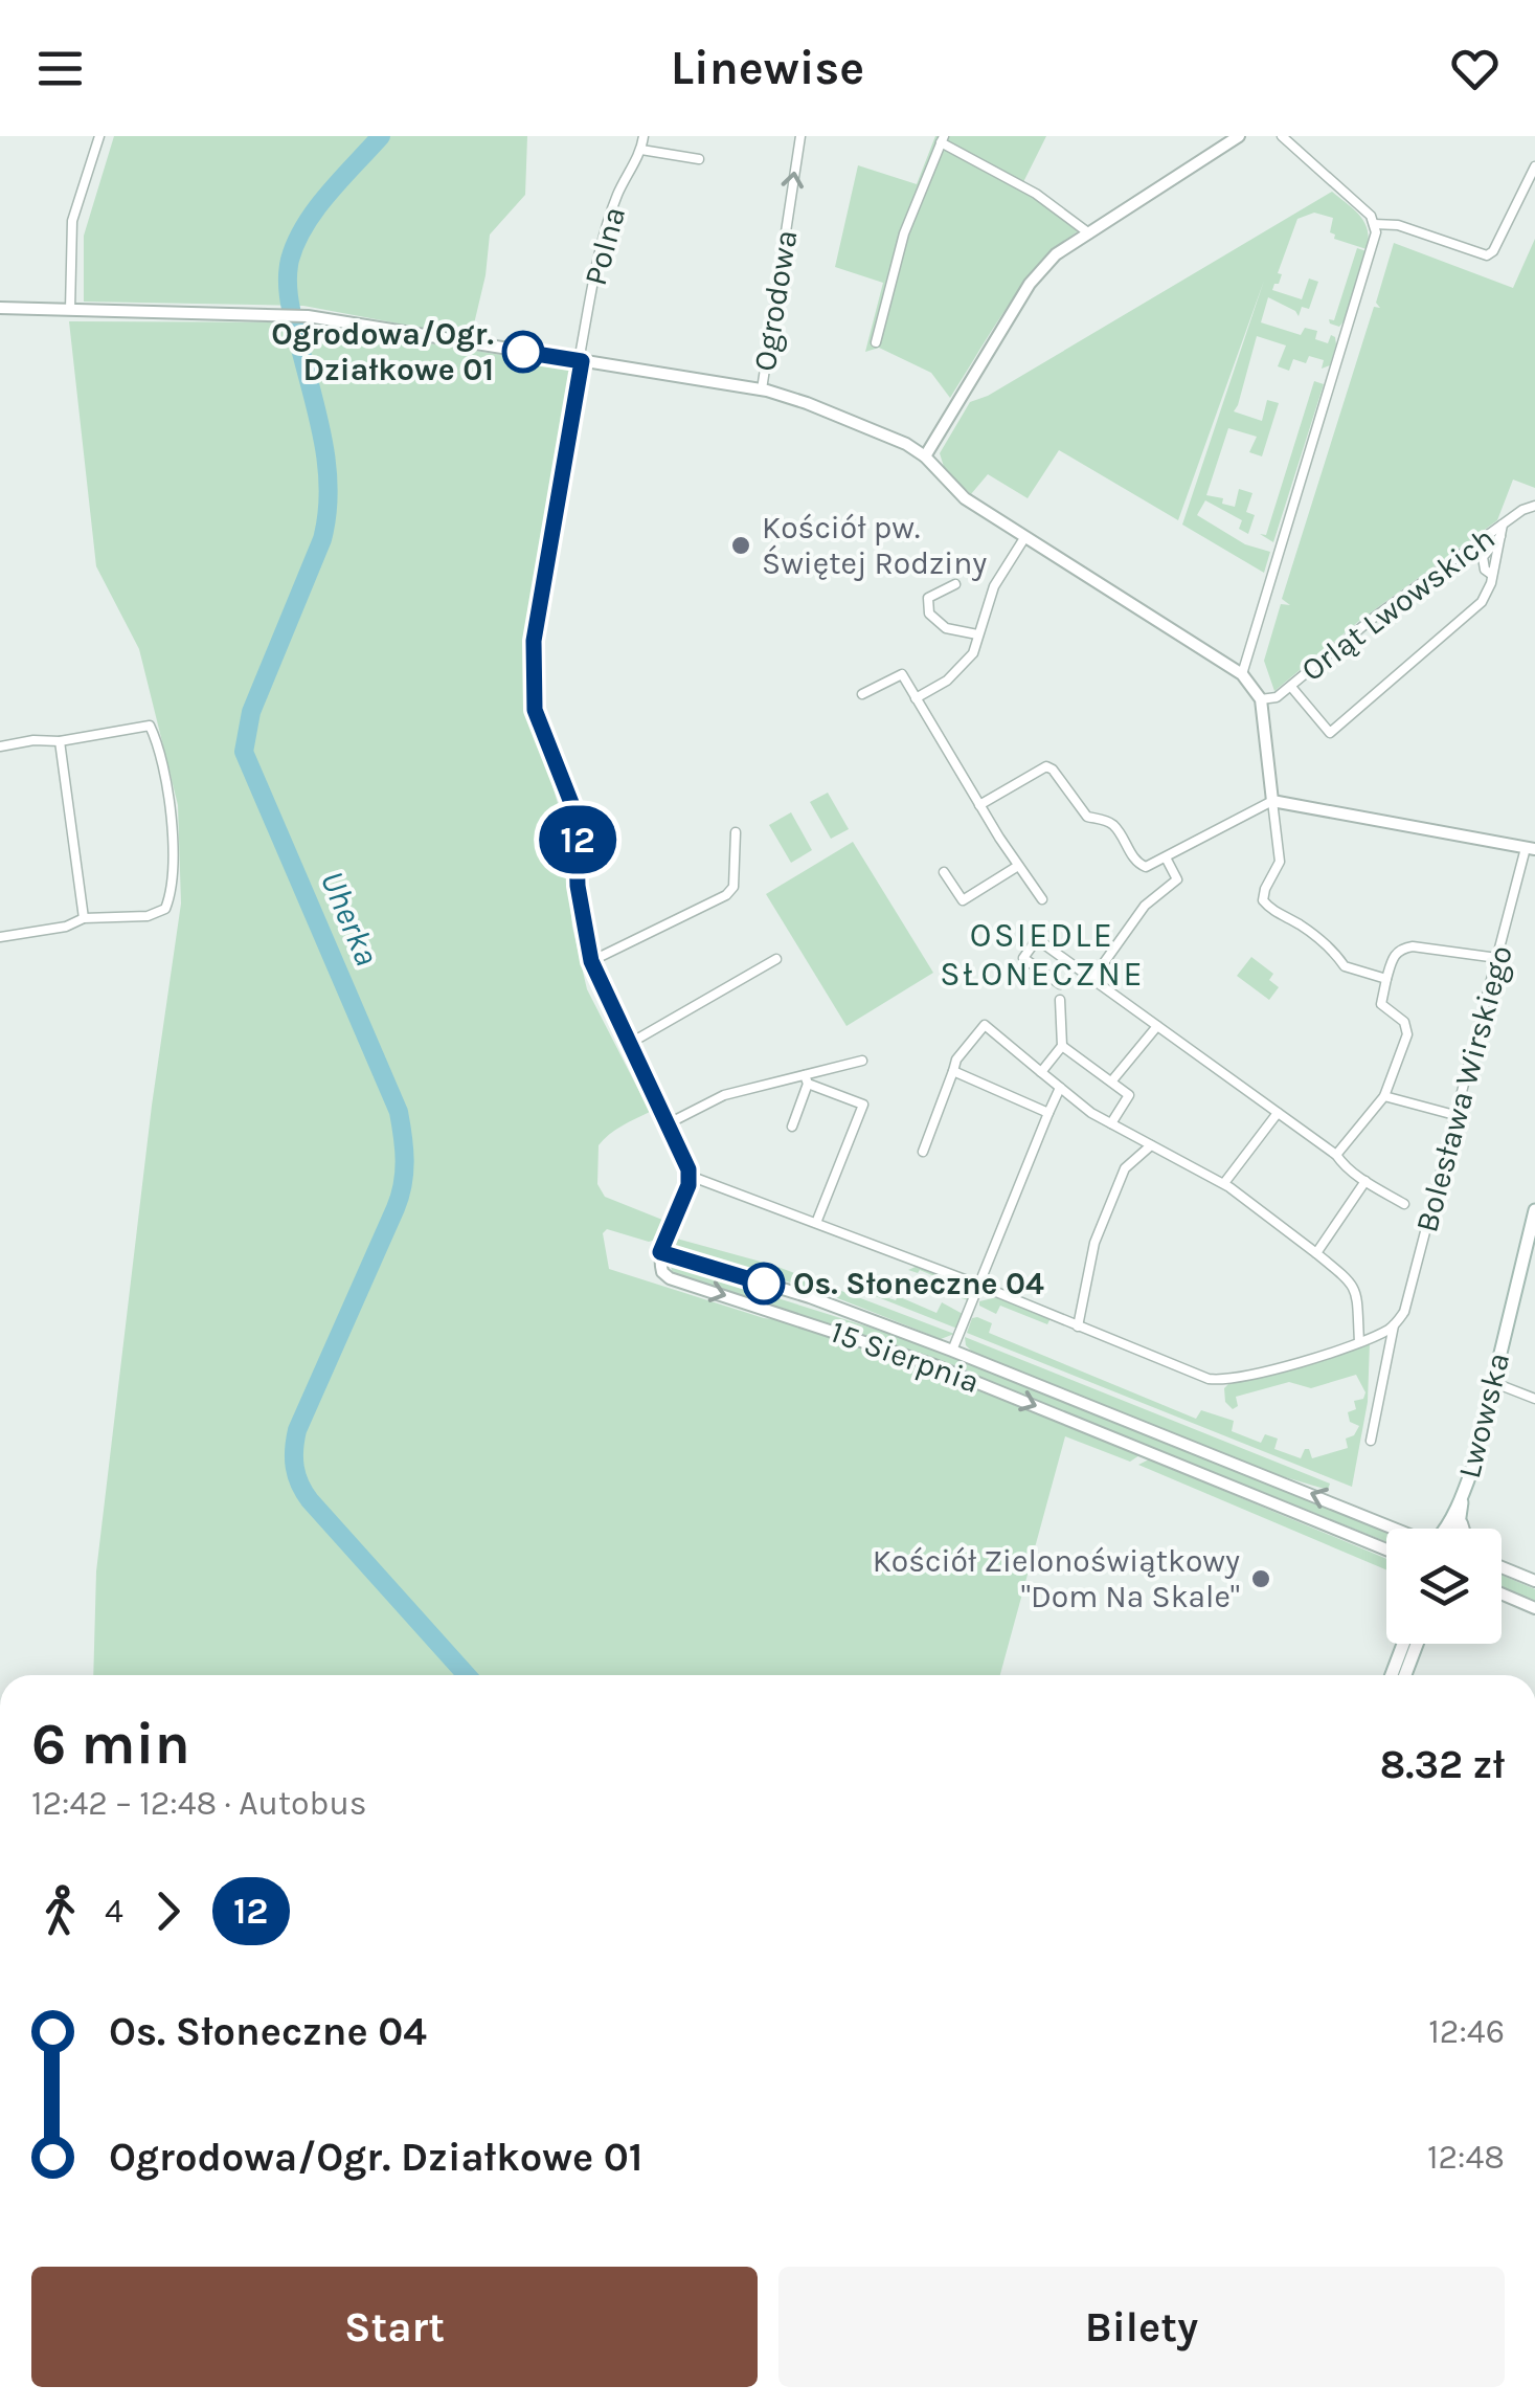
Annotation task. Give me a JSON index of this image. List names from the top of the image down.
{
  "streets": {
    "main road": ["Lwowska"],
    "street": [
      "Polna",
      "Ogrodowa",
      "Orląt Lwowskich",
      "Bolesława Wirskiego",
      "15 Sierpnia"
    ]
  },
  "crossings": [
    ["Polna", "Ogrodowa"]
  ],
  "districts": ["OSIEDLE SŁONECZNE"],
  "water": ["Uherka"],
  "places": [
    "Ogrodowa/Ogr. Działkowe 01",
    "Kościół pw. Świętej Rodziny",
    "Os. Słoneczne 04",
    "Kościół Zielonoświątkowy \"Dom Na Skale\""
  ],
  "lines": ["bus line 12"],
  "page": {
    "header": "Linewise",
    "on_map": "12",
    "heading": ["6 min", "12:42 – 12:48 · Autobus", "8.32 zł"],
    "legs": ["4", "12"],
    "list": [
      {
        "name": "Os. Słoneczne 04",
        "value": "12:46"
      },
      {
        "name": "Ogrodowa/Ogr. Działkowe 01",
        "value": "12:48"
      }
    ],
    "buttons": ["Start", "Bilety"]
  }
}
